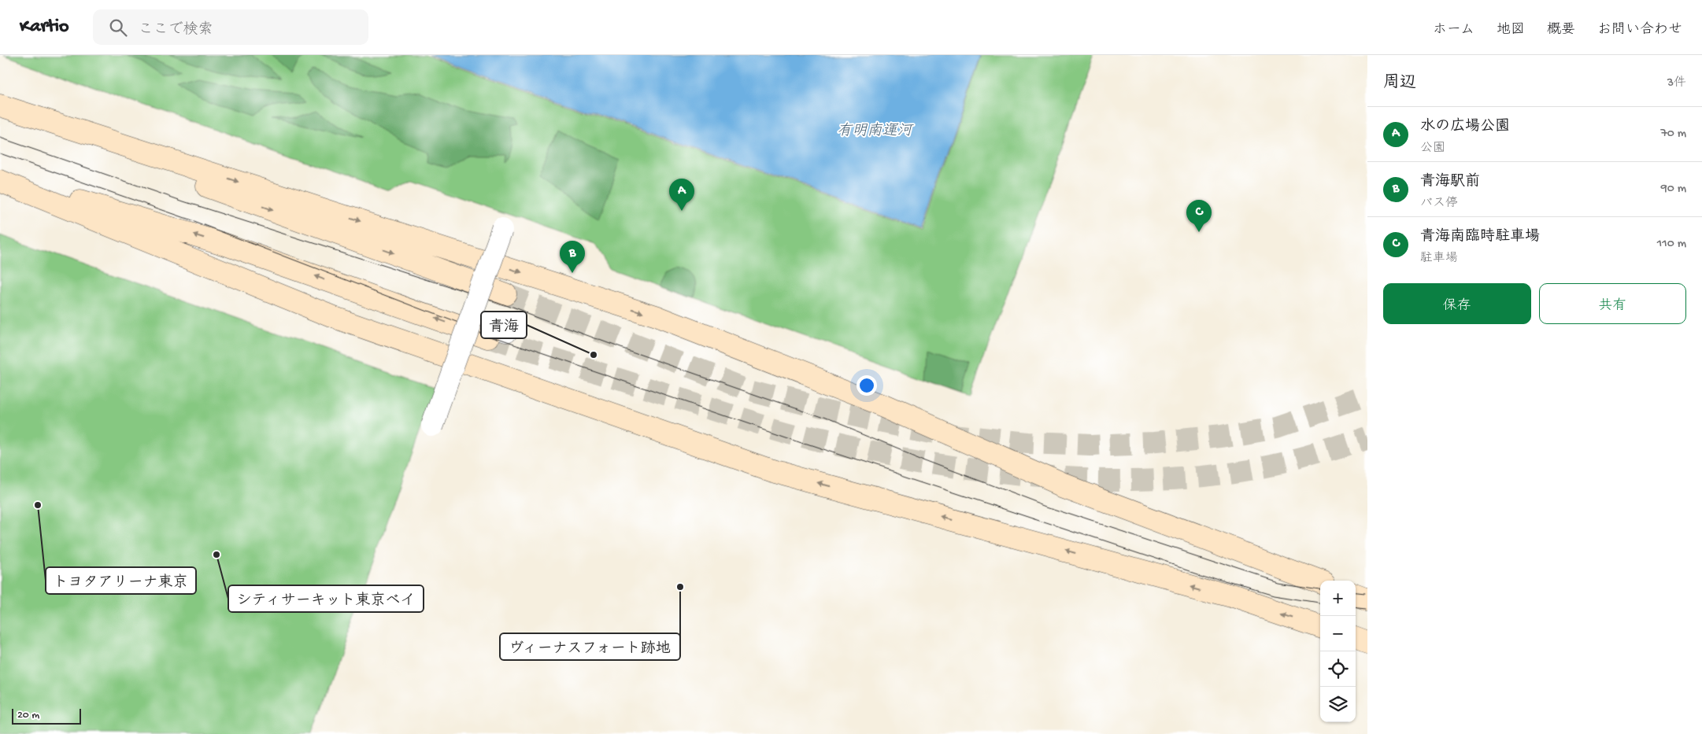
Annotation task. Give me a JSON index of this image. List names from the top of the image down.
{
  "water": ["有明南運河"],
  "places": [
    "青海",
    "トヨタアリーナ東京",
    "シティサーキット東京ベイ",
    "ヴィーナスフォート跡地"
  ],
  "scale_bar": "20 m",
  "page": {
    "header": "Kartio",
    "search": "ここで検索",
    "nav": [
      "ホーム",
      "地図",
      "概要",
      "お問い合わせ"
    ],
    "heading": ["周辺", "3件"],
    "list": [
      {
        "mark": "A",
        "name": "水の広場公園",
        "note": "公園",
        "value": "70 m"
      },
      {
        "mark": "B",
        "name": "青海駅前",
        "note": "バス停",
        "value": "90 m"
      },
      {
        "mark": "C",
        "name": "青海南臨時駐車場",
        "note": "駐車場",
        "value": "110 m"
      }
    ],
    "pins": ["A", "C", "B"],
    "buttons": ["保存", "共有"],
    "map_buttons": ["+", "−"],
    "scale": "20 m"
  }
}
